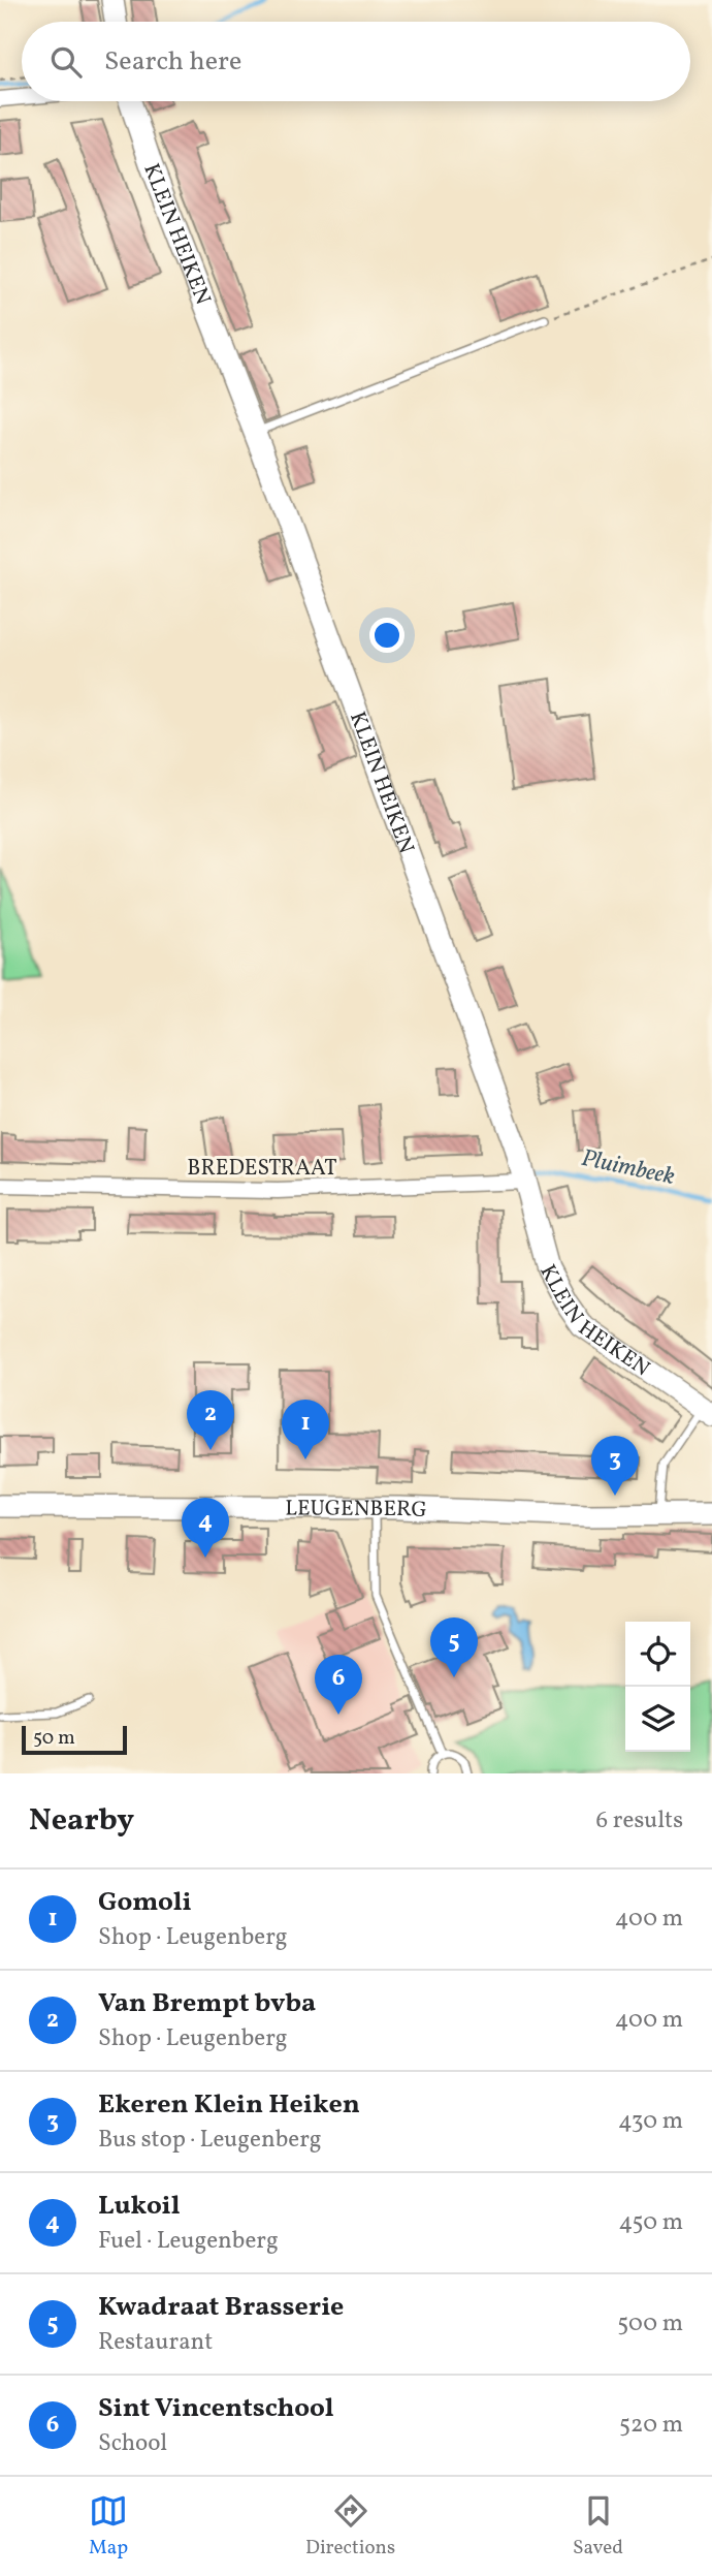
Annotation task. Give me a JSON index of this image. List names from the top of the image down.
{
  "streets": {
    "street": ["KLEIN HEIKEN", "BREDESTRAAT", "LEUGENBERG"]
  },
  "crossings": [
    ["KLEIN HEIKEN", "BREDESTRAAT"]
  ],
  "water": ["Pluimbeek"],
  "scale_bar": "50 m",
  "page": {
    "search": "Search here",
    "pins": [
      "2",
      "1",
      "3",
      "4",
      "5",
      "6"
    ],
    "scale": "50 m",
    "heading": ["Nearby", "6 results"],
    "list": [
      {
        "mark": "1",
        "name": "Gomoli",
        "note": "Shop · Leugenberg",
        "value": "400 m"
      },
      {
        "mark": "2",
        "name": "Van Brempt bvba",
        "note": "Shop · Leugenberg",
        "value": "400 m"
      },
      {
        "mark": "3",
        "name": "Ekeren Klein Heiken",
        "note": "Bus stop · Leugenberg",
        "value": "430 m"
      },
      {
        "mark": "4",
        "name": "Lukoil",
        "note": "Fuel · Leugenberg",
        "value": "450 m"
      },
      {
        "mark": "5",
        "name": "Kwadraat Brasserie",
        "note": "Restaurant",
        "value": "500 m"
      },
      {
        "mark": "6",
        "name": "Sint Vincentschool",
        "note": "School",
        "value": "520 m"
      }
    ],
    "nav": ["Map", "Directions", "Saved"]
  }
}
